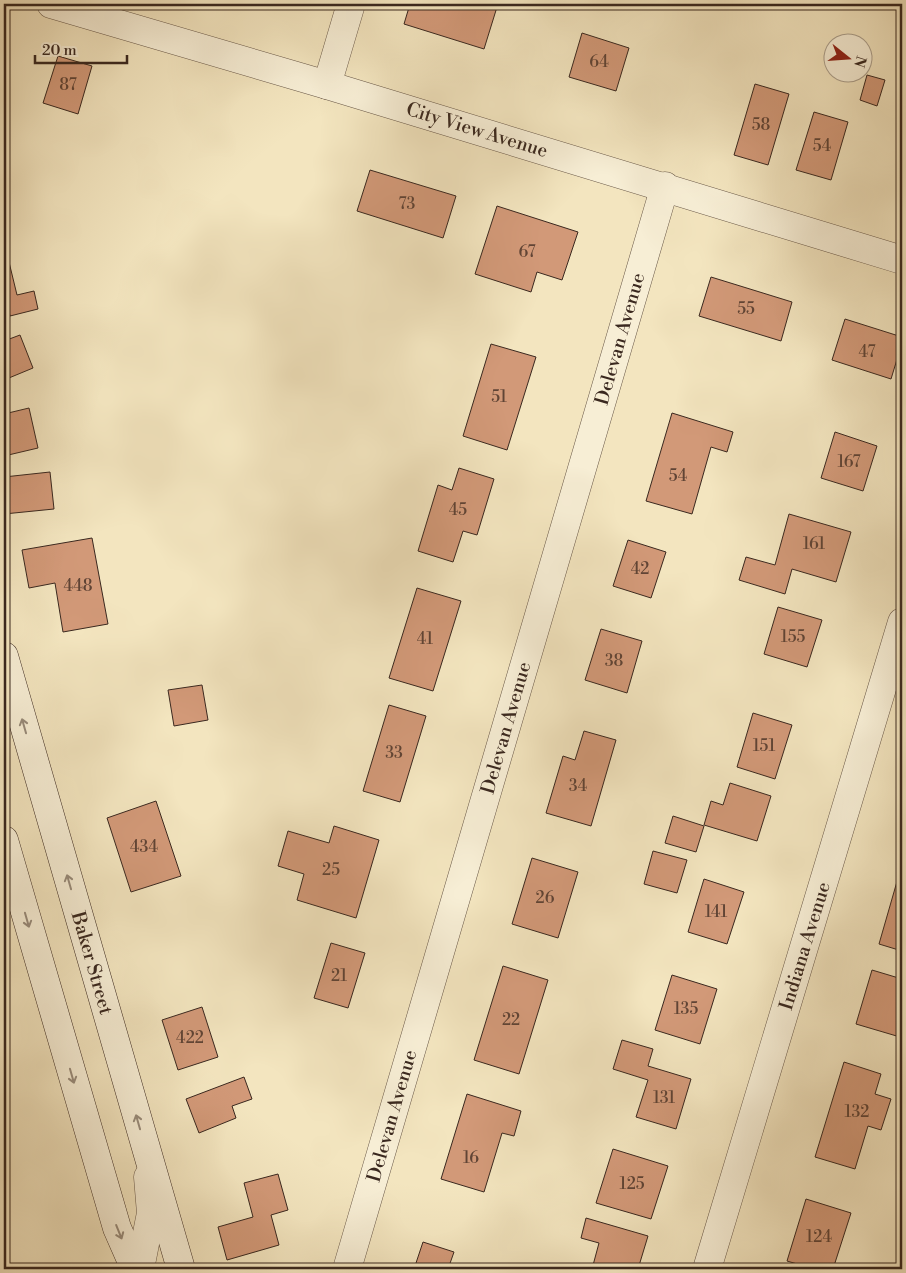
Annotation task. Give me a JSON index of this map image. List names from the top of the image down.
{
  "streets": {
    "street": [
      "City View Avenue",
      "Delevan Avenue",
      "Indiana Avenue",
      "Baker Street"
    ]
  },
  "crossings": [
    ["City View Avenue", "Delevan Avenue"]
  ],
  "house_numbers": [
    "64",
    "87",
    "58",
    "54",
    "73",
    "67",
    "55",
    "47",
    "51",
    "167",
    "54",
    "45",
    "161",
    "42",
    "448",
    "155",
    "41",
    "38",
    "151",
    "33",
    "34",
    "434",
    "25",
    "26",
    "141",
    "21",
    "135",
    "22",
    "422",
    "131",
    "132",
    "16",
    "125",
    "124"
  ],
  "scale_bar": "20 m",
  "north": "right"
}
